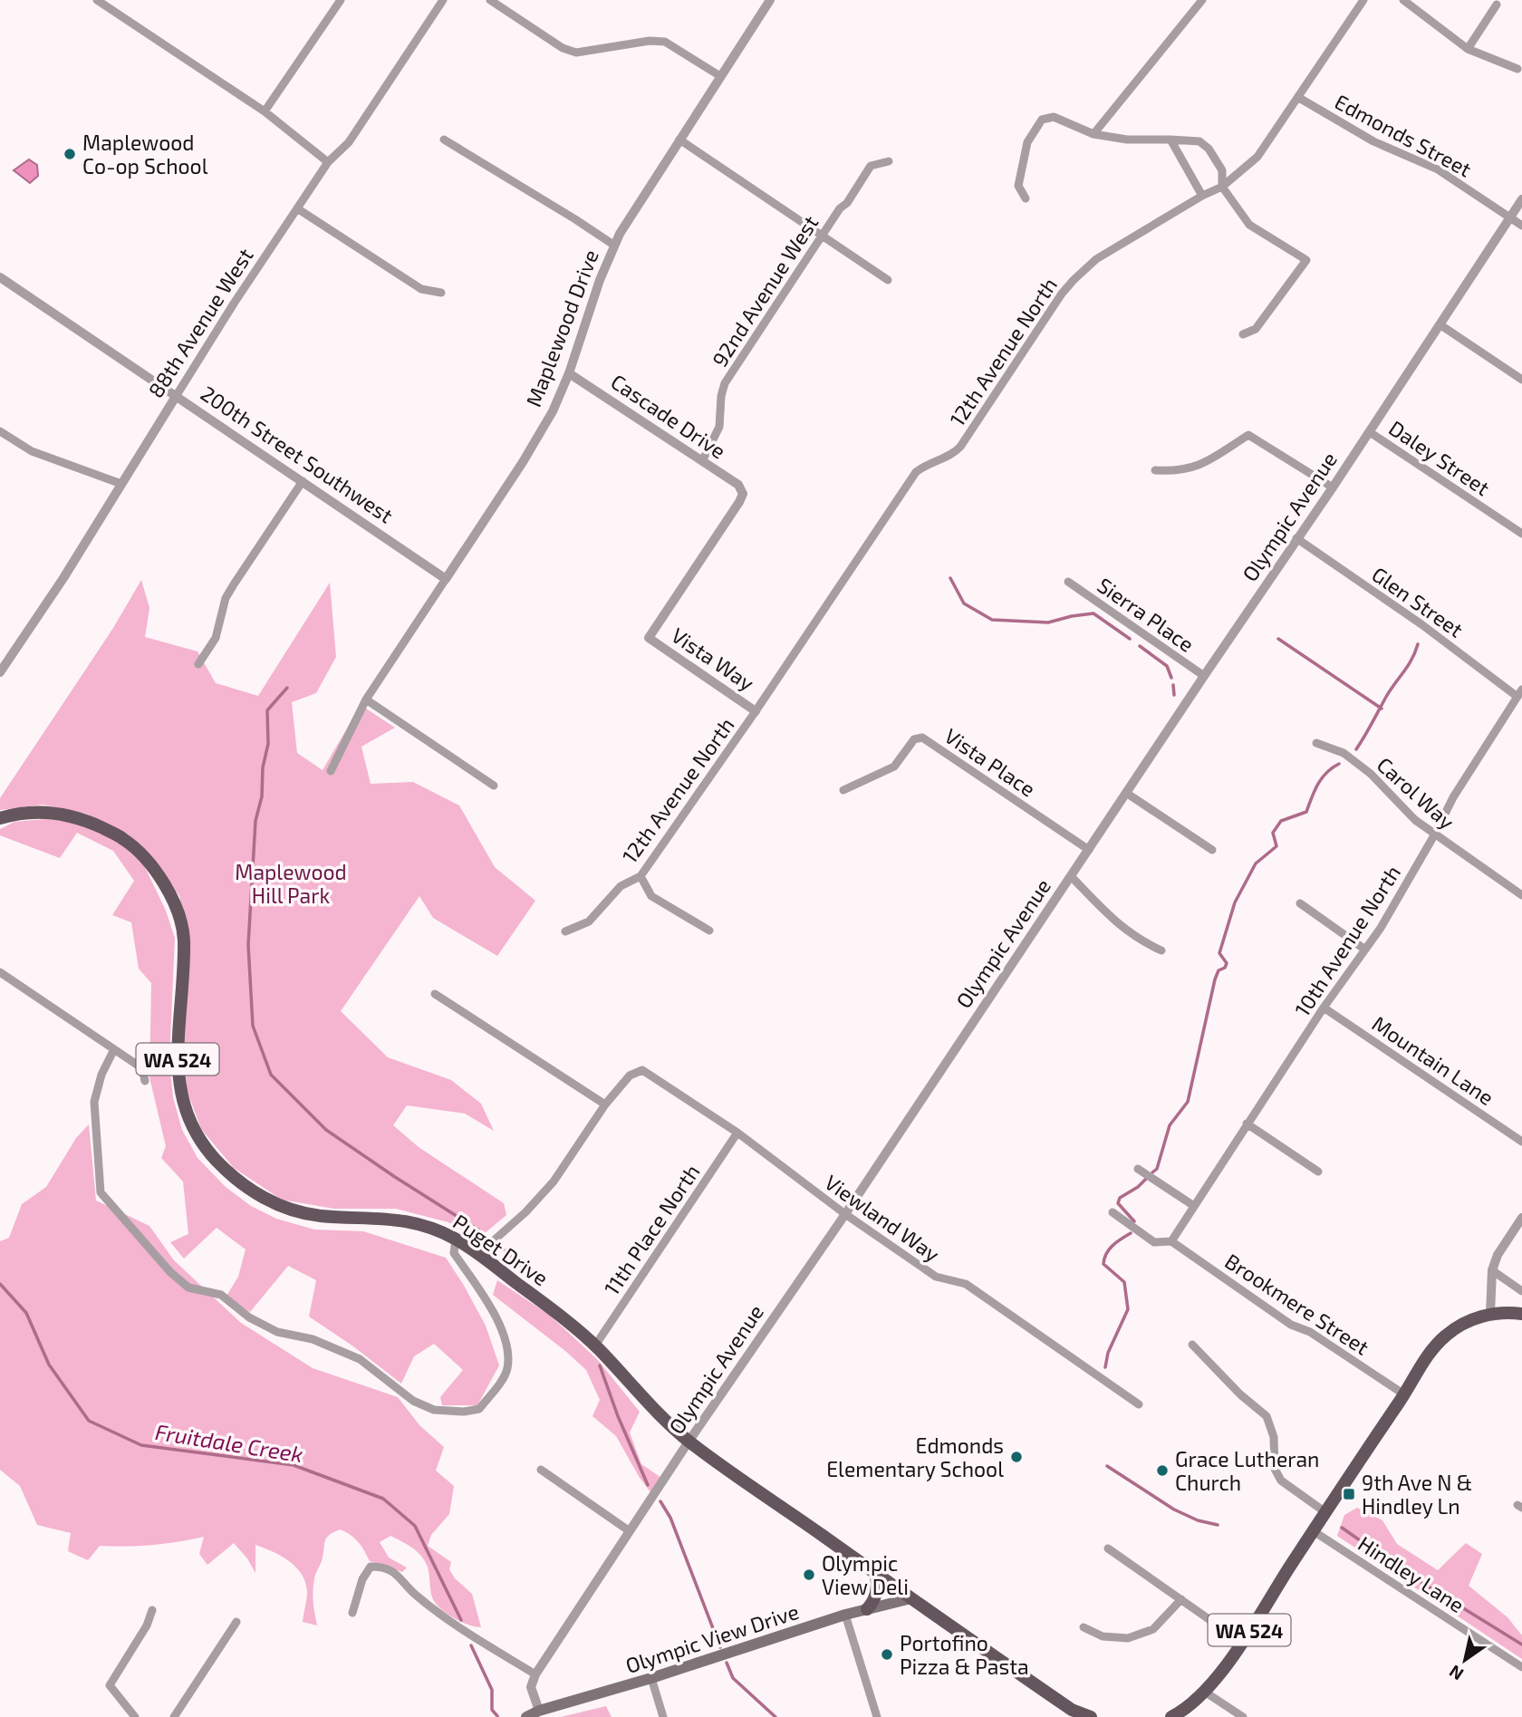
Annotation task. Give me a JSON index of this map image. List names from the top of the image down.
{
  "streets": {
    "main road": ["WA 524", "Puget Drive", "Olympic View Drive"],
    "street": [
      "Edmonds Street",
      "92nd Avenue West",
      "88th Avenue West",
      "Maplewood Drive",
      "12th Avenue North",
      "Cascade Drive",
      "200th Street Southwest",
      "Daley Street",
      "Olympic Avenue",
      "Glen Street",
      "Sierra Place",
      "Vista Way",
      "Vista Place",
      "Carol Way",
      "10th Avenue North",
      "Mountain Lane",
      "Viewland Way",
      "11th Place North",
      "Brookmere Street",
      "Hindley Lane"
    ]
  },
  "crossings": [
    ["Edmonds Street", "12th Avenue North"],
    ["Edmonds Street", "Olympic Avenue"],
    ["92nd Avenue West", "Cascade Drive"],
    ["88th Avenue West", "200th Street Southwest"],
    ["Maplewood Drive", "Cascade Drive"],
    ["Maplewood Drive", "200th Street Southwest"],
    ["12th Avenue North", "Vista Way"],
    ["Cascade Drive", "Vista Way"],
    ["Daley Street", "Olympic Avenue"],
    ["Olympic Avenue", "Glen Street"],
    ["Olympic Avenue", "Sierra Place"],
    ["Olympic Avenue", "Vista Place"],
    ["Olympic Avenue", "Viewland Way"],
    ["Olympic Avenue", "Puget Drive"],
    ["Glen Street", "10th Avenue North"],
    ["Carol Way", "10th Avenue North"],
    ["10th Avenue North", "Mountain Lane"],
    ["10th Avenue North", "Brookmere Street"],
    ["WA 524", "Puget Drive"],
    ["WA 524", "Brookmere Street"],
    ["WA 524", "Hindley Lane"],
    ["Viewland Way", "11th Place North"],
    ["11th Place North", "Puget Drive"],
    ["Puget Drive", "Olympic View Drive"]
  ],
  "water": ["Fruitdale Creek"],
  "parks": ["Maplewood Hill Park"],
  "places": {
    "other": [
      "Maplewood Co-op School",
      "Edmonds Elementary School",
      "Grace Lutheran Church",
      "Olympic View Deli",
      "Portofino Pizza & Pasta"
    ],
    "transit": ["9th Ave N & Hindley Ln"]
  },
  "north": "bottom left"
}
